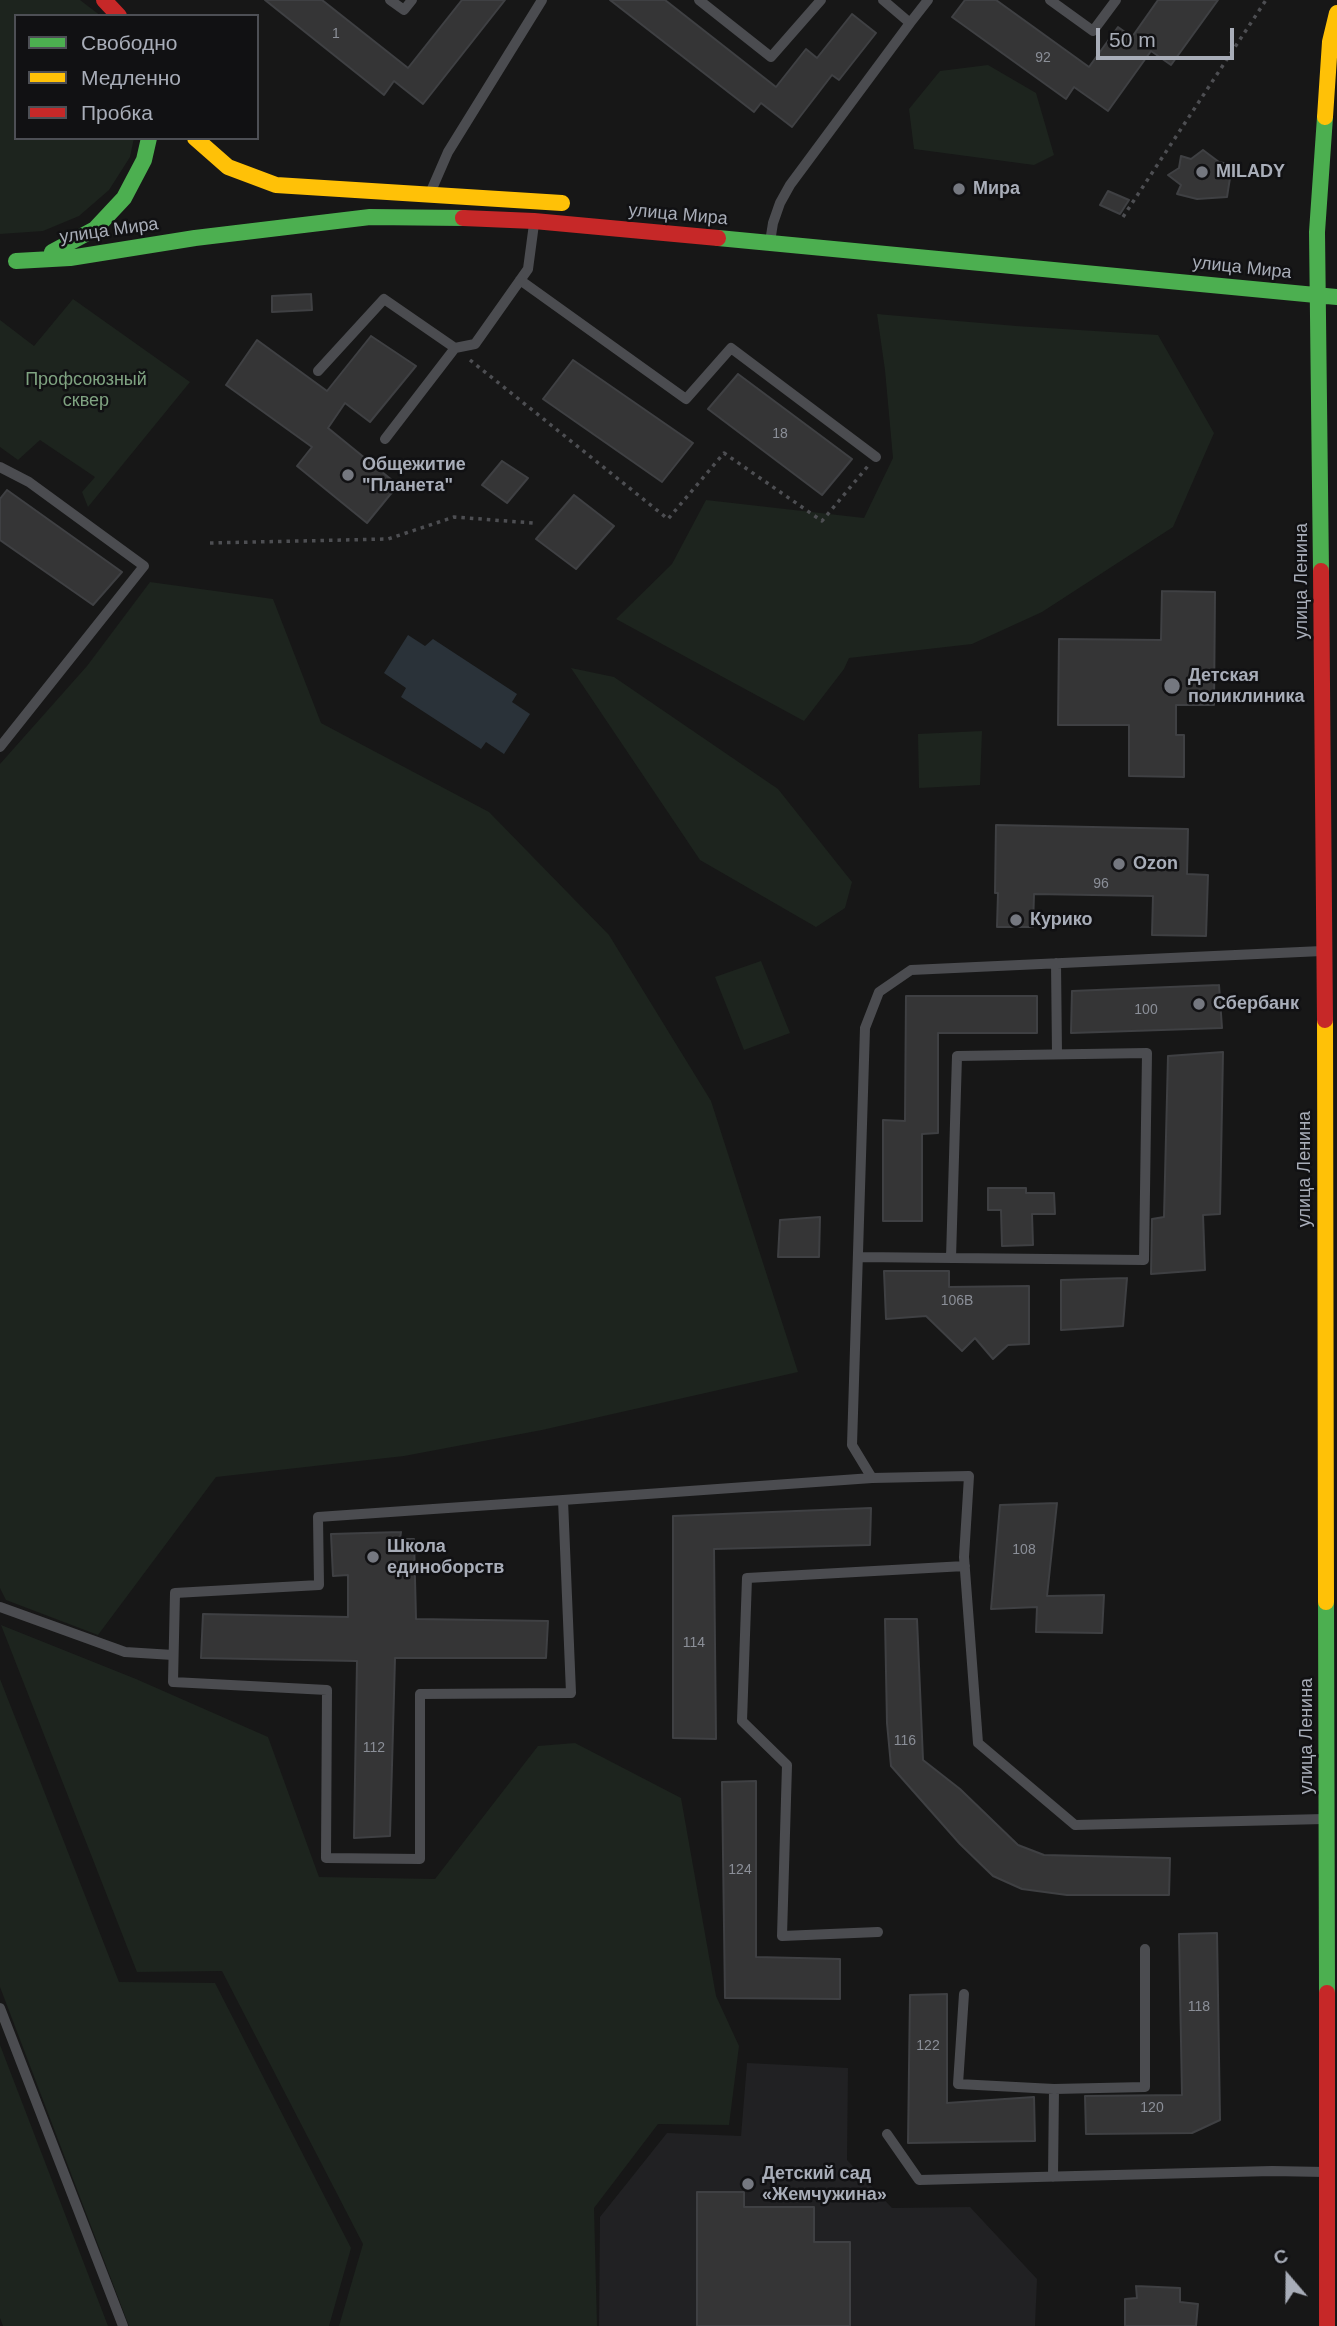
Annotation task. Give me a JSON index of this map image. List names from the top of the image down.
{
  "streets": {
    "main road": ["улица Мира", "улица Ленина"]
  },
  "crossings": [
    ["улица Мира", "улица Ленина"]
  ],
  "parks": ["Профсоюзный сквер"],
  "places": [
    "МILADY",
    "Мира",
    "Общежитие \"Планета\"",
    "Детская поликлиника",
    "Ozon",
    "Курико",
    "Сбербанк",
    "Школа единоборств",
    "Детский сад «Жемчужина»"
  ],
  "house_numbers": [
    "1",
    "92",
    "18",
    "96",
    "100",
    "106В",
    "108",
    "114",
    "116",
    "112",
    "124",
    "118",
    "122",
    "120"
  ],
  "legend": ["Свободно", "Медленно", "Пробка"],
  "scale_bar": "50 m",
  "north": "top"
}
